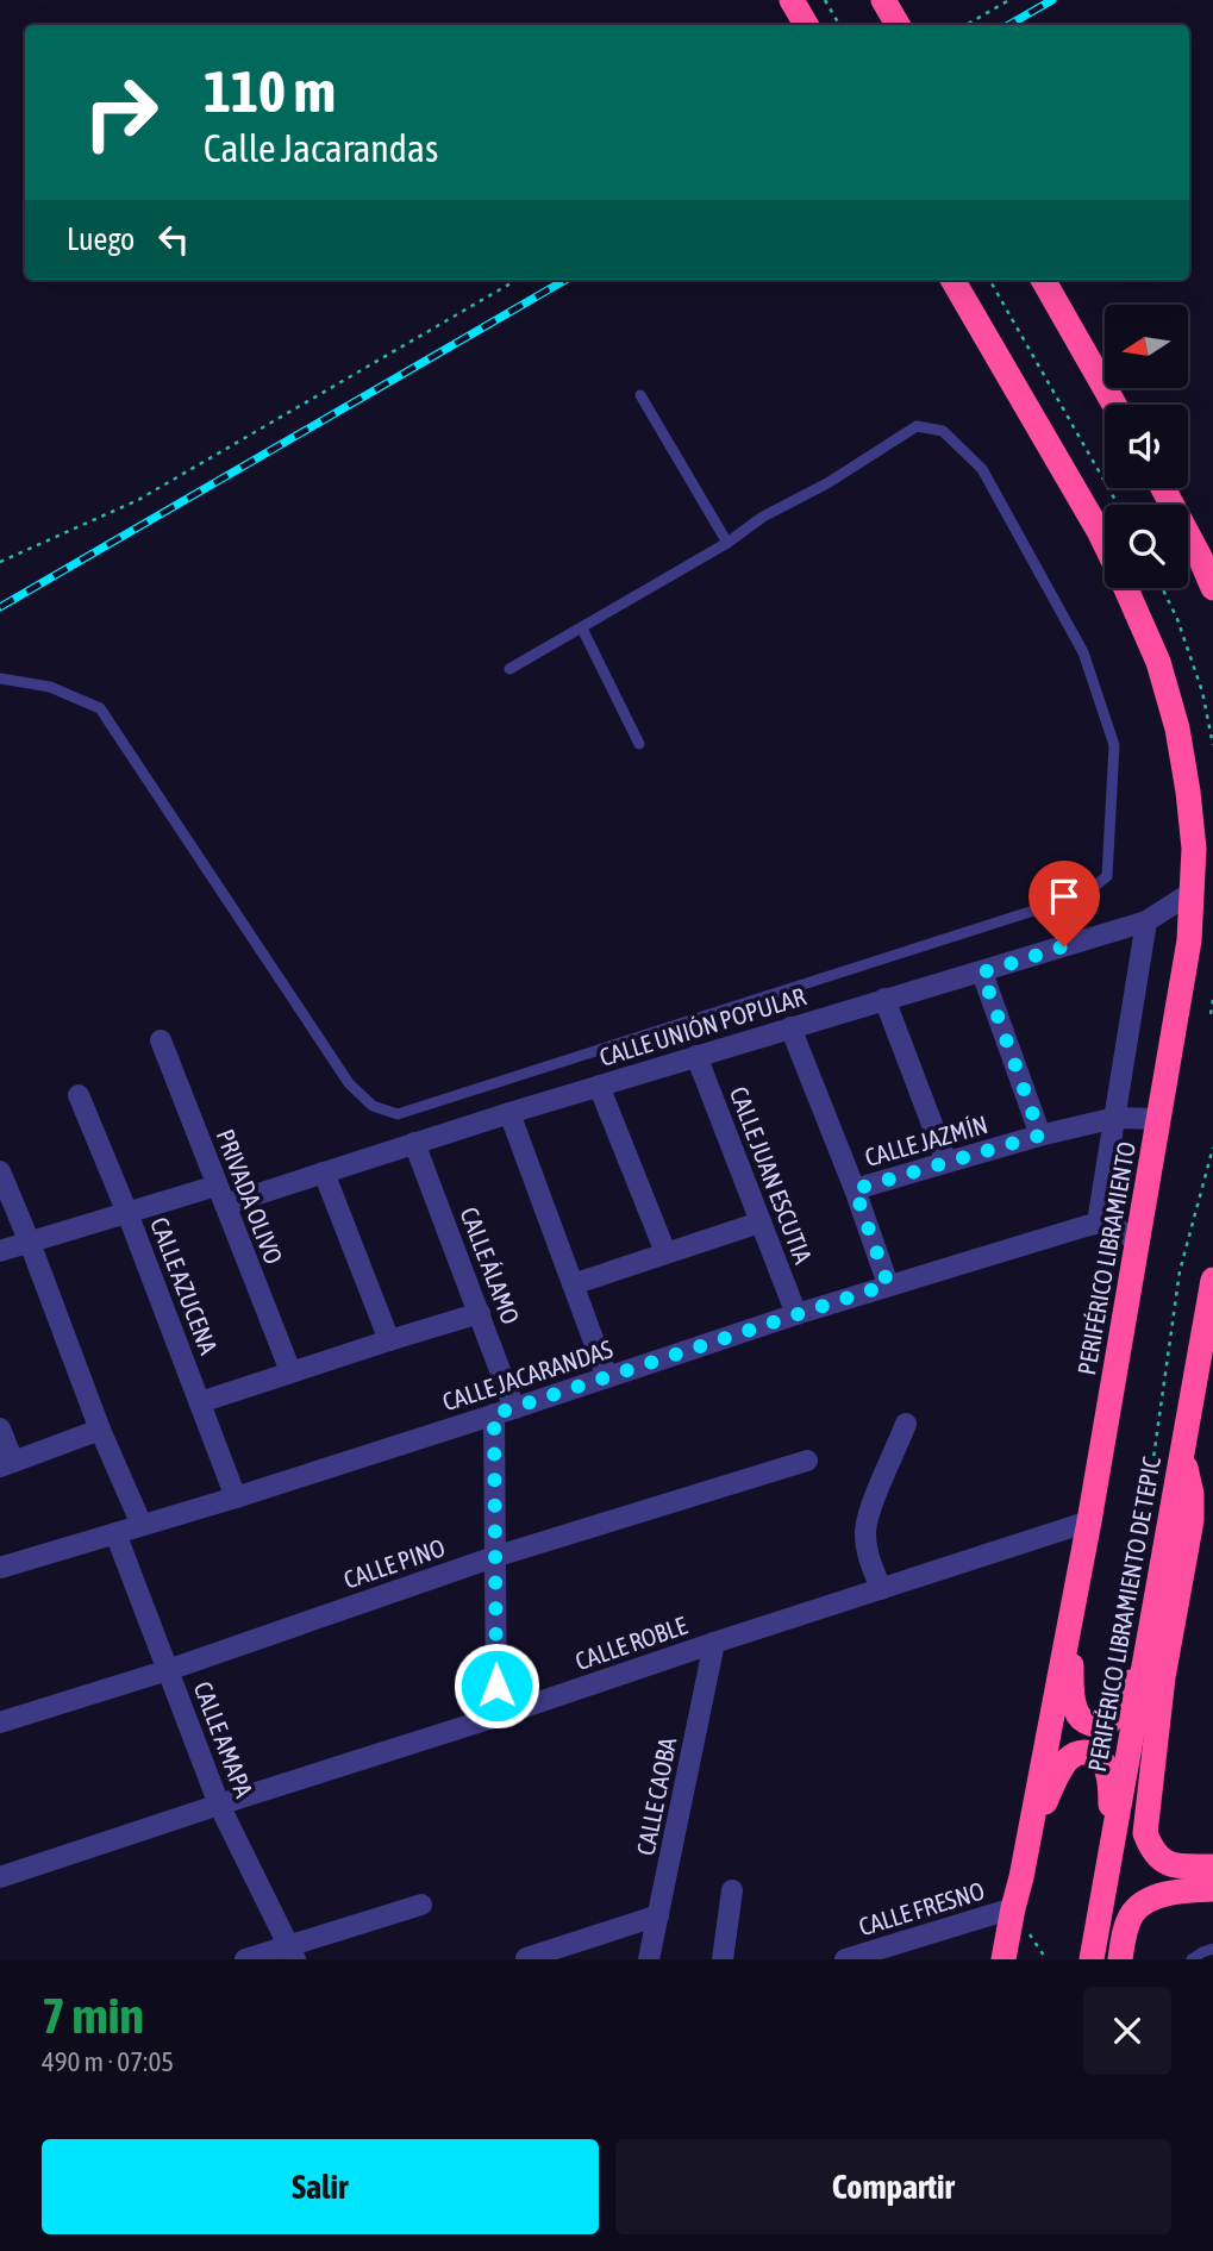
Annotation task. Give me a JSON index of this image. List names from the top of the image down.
{
  "streets": {
    "highway": ["PERIFÉRICO LIBRAMIENTO", "PERIFÉRICO LIBRAMIENTO DE TEPIC"],
    "street": [
      "CALLE UNIÓN POPULAR",
      "CALLE JAZMÍN",
      "CALLE JUAN ESCUTIA",
      "PRIVADA OLIVO",
      "CALLE ÁLAMO",
      "CALLE AZUCENA",
      "CALLE JACARANDAS",
      "CALLE PINO",
      "CALLE ROBLE",
      "CALLE AMAPA",
      "CALLE CAOBA",
      "CALLE FRESNO"
    ]
  },
  "crossings": [
    ["CALLE UNIÓN POPULAR", "CALLE JUAN ESCUTIA"],
    ["CALLE UNIÓN POPULAR", "PRIVADA OLIVO"],
    ["CALLE UNIÓN POPULAR", "PERIFÉRICO LIBRAMIENTO"],
    ["CALLE UNIÓN POPULAR", "CALLE ÁLAMO"],
    ["CALLE UNIÓN POPULAR", "CALLE AZUCENA"],
    ["CALLE JAZMÍN", "PERIFÉRICO LIBRAMIENTO"],
    ["CALLE JUAN ESCUTIA", "CALLE JACARANDAS"],
    ["PERIFÉRICO LIBRAMIENTO", "CALLE ROBLE"],
    ["PERIFÉRICO LIBRAMIENTO", "CALLE FRESNO"],
    ["CALLE ÁLAMO", "CALLE JACARANDAS"],
    ["CALLE ÁLAMO", "CALLE PINO"],
    ["CALLE ÁLAMO", "CALLE ROBLE"],
    ["CALLE AZUCENA", "CALLE JACARANDAS"],
    ["CALLE JACARANDAS", "CALLE AMAPA"],
    ["CALLE PINO", "CALLE AMAPA"],
    ["CALLE ROBLE", "CALLE AMAPA"],
    ["CALLE ROBLE", "CALLE CAOBA"]
  ],
  "north": "left",
  "page": {
    "turn": ["110 m", "Calle Jacarandas"],
    "then": "Luego",
    "heading": ["7 min", "490 m · 07:05"],
    "buttons": ["Salir", "Compartir"]
  }
}
